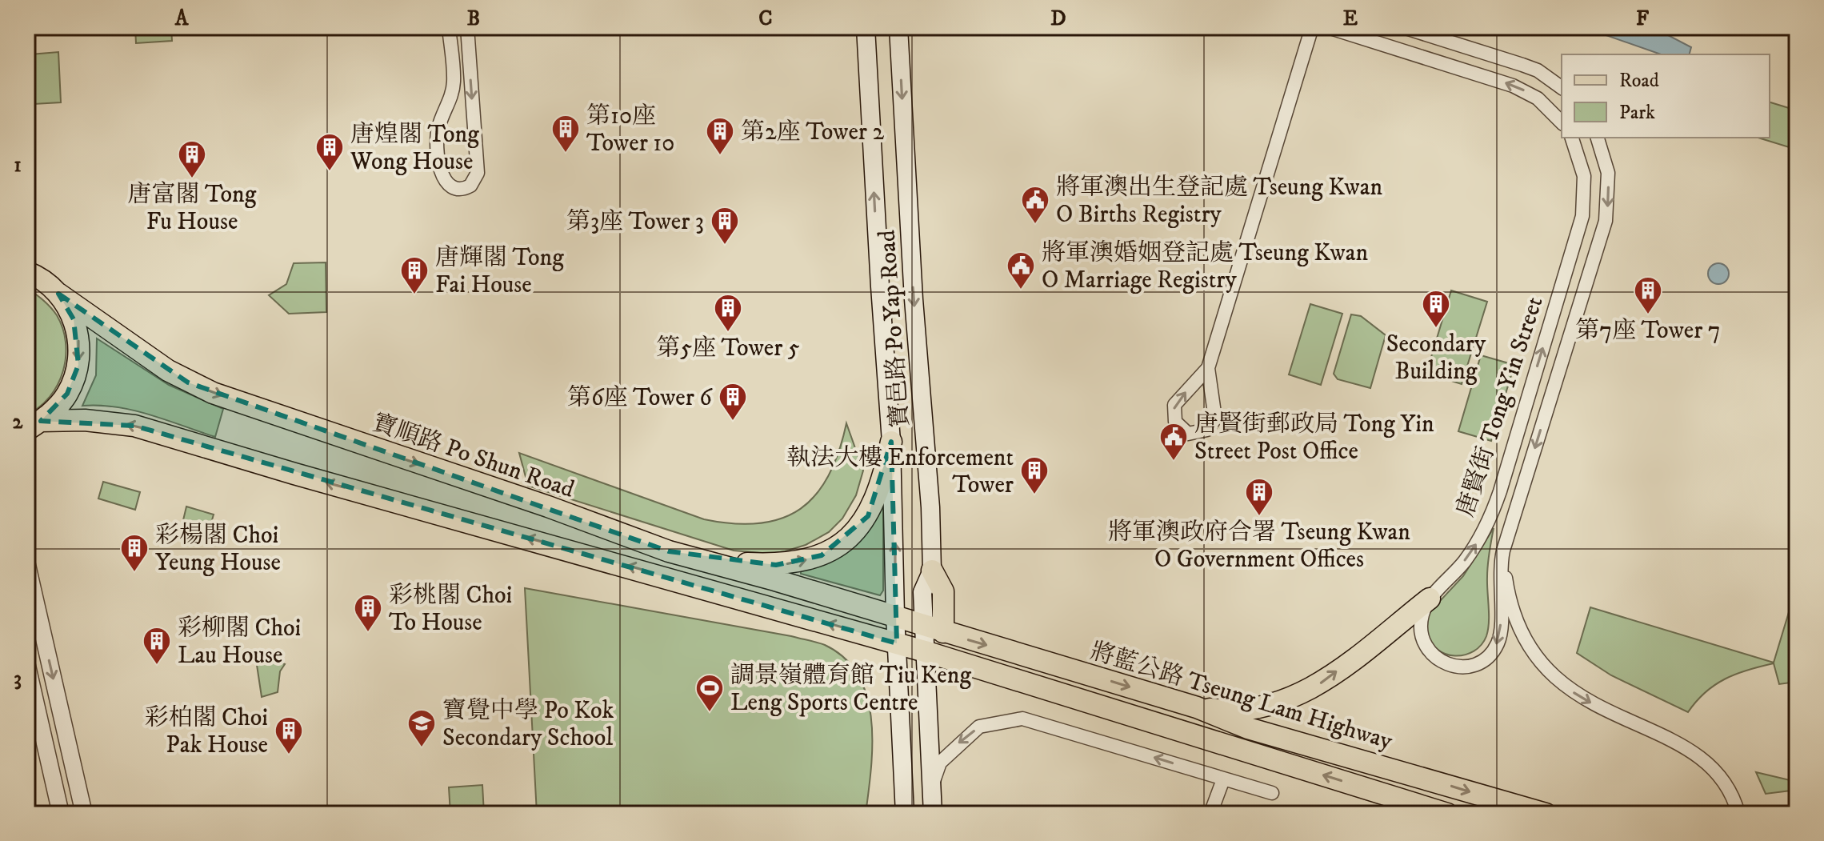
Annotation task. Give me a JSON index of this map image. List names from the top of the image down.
{
  "streets": {
    "main road": ["寶邑路 Po Yap Road", "寶順路 Po Shun Road", "將藍公路 Tseung Lam Highway"],
    "street": ["唐賢街 Tong Yin Street"]
  },
  "crossings": [
    ["寶邑路 Po Yap Road", "寶順路 Po Shun Road"],
    ["寶邑路 Po Yap Road", "將藍公路 Tseung Lam Highway"],
    ["寶順路 Po Shun Road", "將藍公路 Tseung Lam Highway"]
  ],
  "places": {
    "building": [
      "第10座 Tower 10",
      "第2座 Tower 2",
      "唐煌閣 Tong Wong House",
      "唐富閣 Tong Fu House",
      "第3座 Tower 3",
      "唐輝閣 Tong Fai House",
      "第7座 Tower 7",
      "Secondary Building",
      "第5座 Tower 5",
      "第6座 Tower 6",
      "執法大樓 Enforcement Tower",
      "將軍澳政府合署 Tseung Kwan O Government Offices",
      "彩楊閣 Choi Yeung House",
      "彩桃閣 Choi To House",
      "彩柳閣 Choi Lau House",
      "彩柏閣 Choi Pak House"
    ],
    "public building": ["將軍澳出生登記處 Tseung Kwan O Births Registry", "將軍澳婚姻登記處 Tseung Kwan O Marriage Registry", "唐賢街郵政局 Tong Yin Street Post Office"],
    "sports": ["調景嶺體育館 Tiu Keng Leng Sports Centre"],
    "school or university": ["寶覺中學 Po Kok Secondary School"]
  },
  "legend": ["Road", "Park"],
  "grid": {
    "columns": [
      "A",
      "B",
      "C",
      "D",
      "E",
      "F"
    ],
    "rows": ["1", "2", "3"]
  }
}
